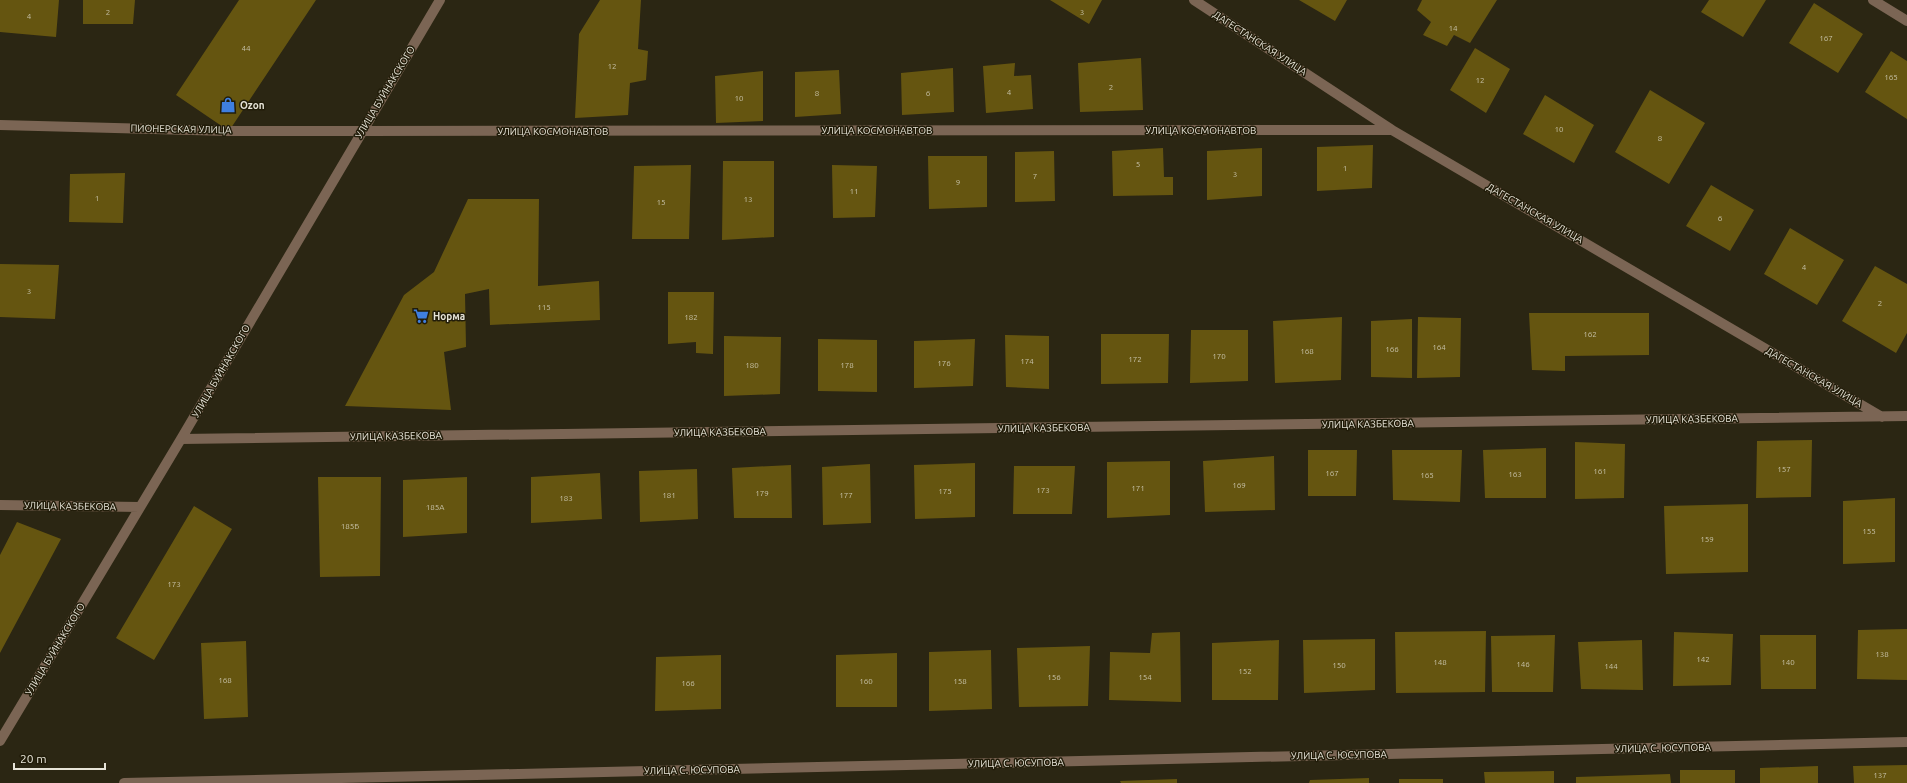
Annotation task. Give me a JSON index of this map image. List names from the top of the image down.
{
  "streets": {
    "street": [
      "ДАГЕСТАНСКАЯ УЛИЦА",
      "УЛИЦА БУЙНАКСКОГО",
      "ПИОНЕРСКАЯ УЛИЦА",
      "УЛИЦА КОСМОНАВТОВ",
      "УЛИЦА КАЗБЕКОВА",
      "УЛИЦА С. ЮСУПОВА"
    ]
  },
  "crossings": [
    ["ДАГЕСТАНСКАЯ УЛИЦА", "УЛИЦА КОСМОНАВТОВ"],
    ["ДАГЕСТАНСКАЯ УЛИЦА", "УЛИЦА КАЗБЕКОВА"],
    ["УЛИЦА БУЙНАКСКОГО", "ПИОНЕРСКАЯ УЛИЦА"],
    ["УЛИЦА БУЙНАКСКОГО", "УЛИЦА КОСМОНАВТОВ"],
    ["УЛИЦА БУЙНАКСКОГО", "УЛИЦА КАЗБЕКОВА"],
    ["ПИОНЕРСКАЯ УЛИЦА", "УЛИЦА КОСМОНАВТОВ"]
  ],
  "places": {
    "shop": ["Ozon"],
    "supermarket": ["Норма"]
  },
  "house_numbers": [
    "2",
    "3",
    "4",
    "14",
    "167",
    "44",
    "12",
    "165",
    "12",
    "2",
    "4",
    "8",
    "6",
    "10",
    "10",
    "8",
    "5",
    "1",
    "3",
    "7",
    "9",
    "11",
    "1",
    "13",
    "15",
    "6",
    "4",
    "3",
    "2",
    "115",
    "182",
    "162",
    "164",
    "166",
    "168",
    "170",
    "172",
    "174",
    "176",
    "180",
    "178",
    "157",
    "161",
    "167",
    "163",
    "165",
    "169",
    "171",
    "173",
    "175",
    "179",
    "181",
    "177",
    "183",
    "185А",
    "185Б",
    "155",
    "159",
    "173",
    "138",
    "142",
    "148",
    "140",
    "146",
    "150",
    "144",
    "152",
    "156",
    "154",
    "168",
    "160",
    "158",
    "166",
    "137"
  ],
  "scale_bar": "20 m"
}
